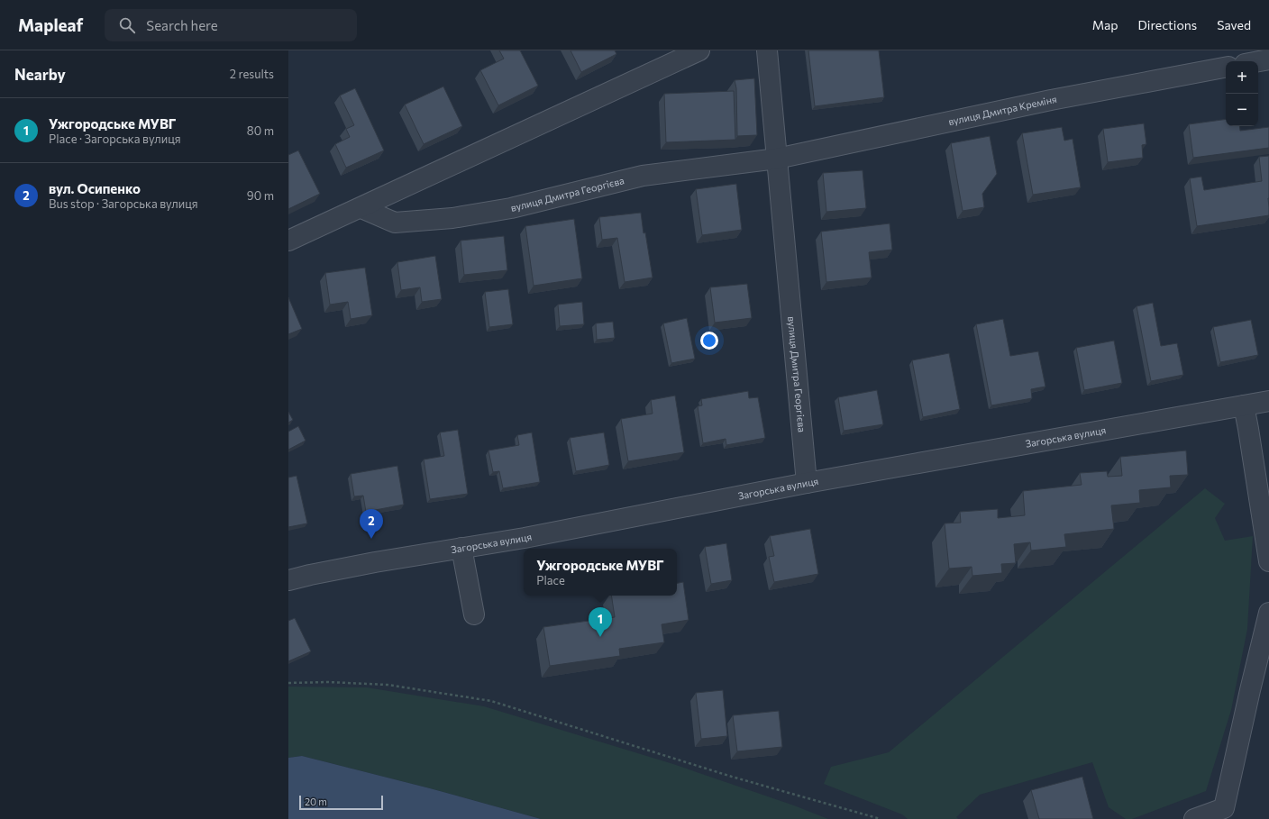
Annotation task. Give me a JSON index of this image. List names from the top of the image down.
{
  "streets": {
    "street": ["вулиця Дмитра Креміня", "вулиця Дмитра Георгієва", "Загорська вулиця"]
  },
  "crossings": [
    ["вулиця Дмитра Креміня", "вулиця Дмитра Георгієва"],
    ["вулиця Дмитра Георгієва", "Загорська вулиця"]
  ],
  "scale_bar": "20 m",
  "page": {
    "header": "Mapleaf",
    "search": "Search here",
    "nav": ["Map", "Directions", "Saved"],
    "heading": ["Nearby", "2 results"],
    "map_buttons": ["+", "−"],
    "list": [
      {
        "mark": "1",
        "name": "Ужгородське МУВГ",
        "note": "Place · Загорська вулиця",
        "value": "80 m"
      },
      {
        "mark": "2",
        "name": "вул. Осипенко",
        "note": "Bus stop · Загорська вулиця",
        "value": "90 m"
      }
    ],
    "pins": ["2", "1"],
    "popup": ["Ужгородське МУВГ", "Place"],
    "scale": "20 m"
  }
}
